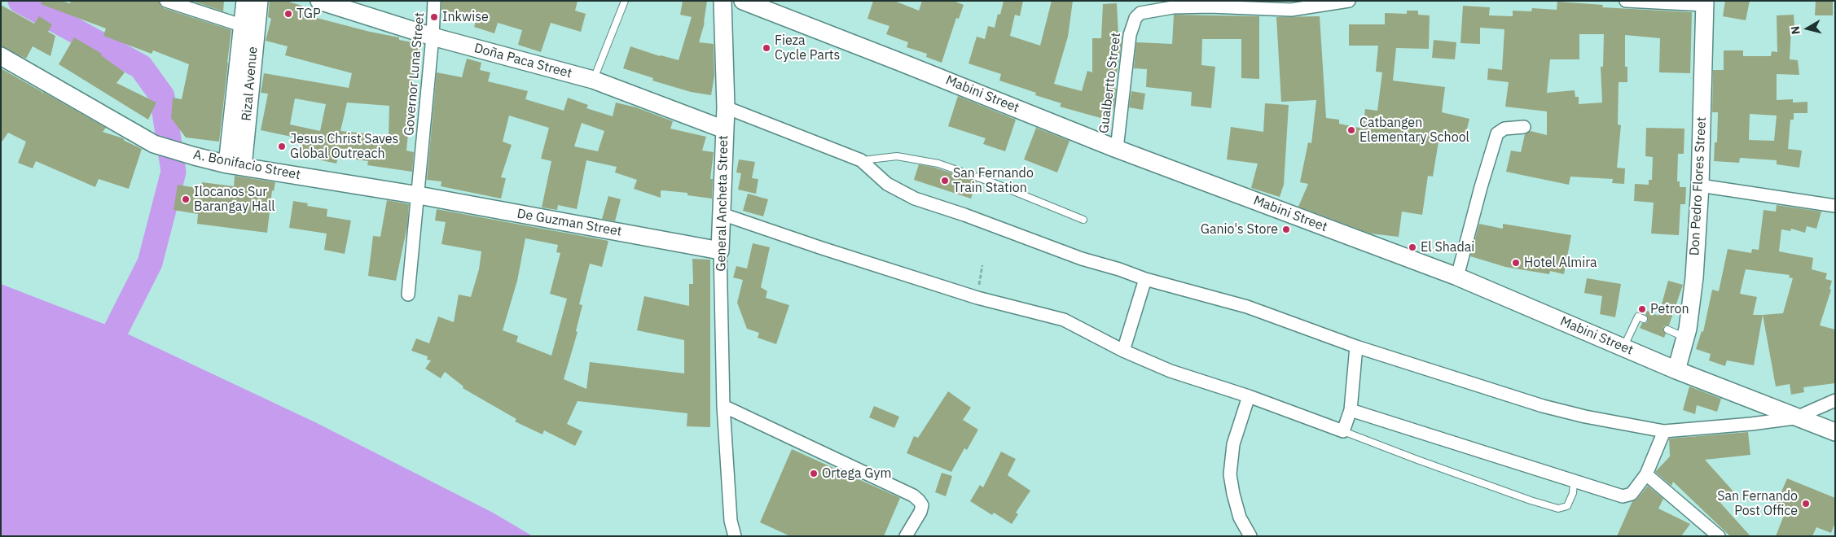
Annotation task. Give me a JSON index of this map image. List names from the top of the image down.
{
  "streets": {
    "street": [
      "Doña Paca Street",
      "Governor Luna Street",
      "Gualbertto Street",
      "Rizal Avenue",
      "Mabini Street",
      "A. Bonifacio Street",
      "Don Pedro Flores Street",
      "General Ancheta Street",
      "De Guzman Street"
    ]
  },
  "crossings": [
    ["Doña Paca Street", "Governor Luna Street"],
    ["Doña Paca Street", "General Ancheta Street"],
    ["Governor Luna Street", "A. Bonifacio Street"],
    ["Governor Luna Street", "De Guzman Street"],
    ["Gualbertto Street", "Mabini Street"],
    ["Rizal Avenue", "A. Bonifacio Street"],
    ["Mabini Street", "Don Pedro Flores Street"],
    ["A. Bonifacio Street", "De Guzman Street"],
    ["General Ancheta Street", "De Guzman Street"]
  ],
  "places": [
    "TGP",
    "Inkwise",
    "Fieza Cycle Parts",
    "Catbangen Elementary School",
    "Jesus Christ Saves Global Outreach",
    "San Fernando Train Station",
    "Ilocanos Sur Barangay Hall",
    "Ganio's Store",
    "El Shadai",
    "Hotel Almira",
    "Petron",
    "Ortega Gym",
    "San Fernando Post Office"
  ],
  "north": "left"
}
